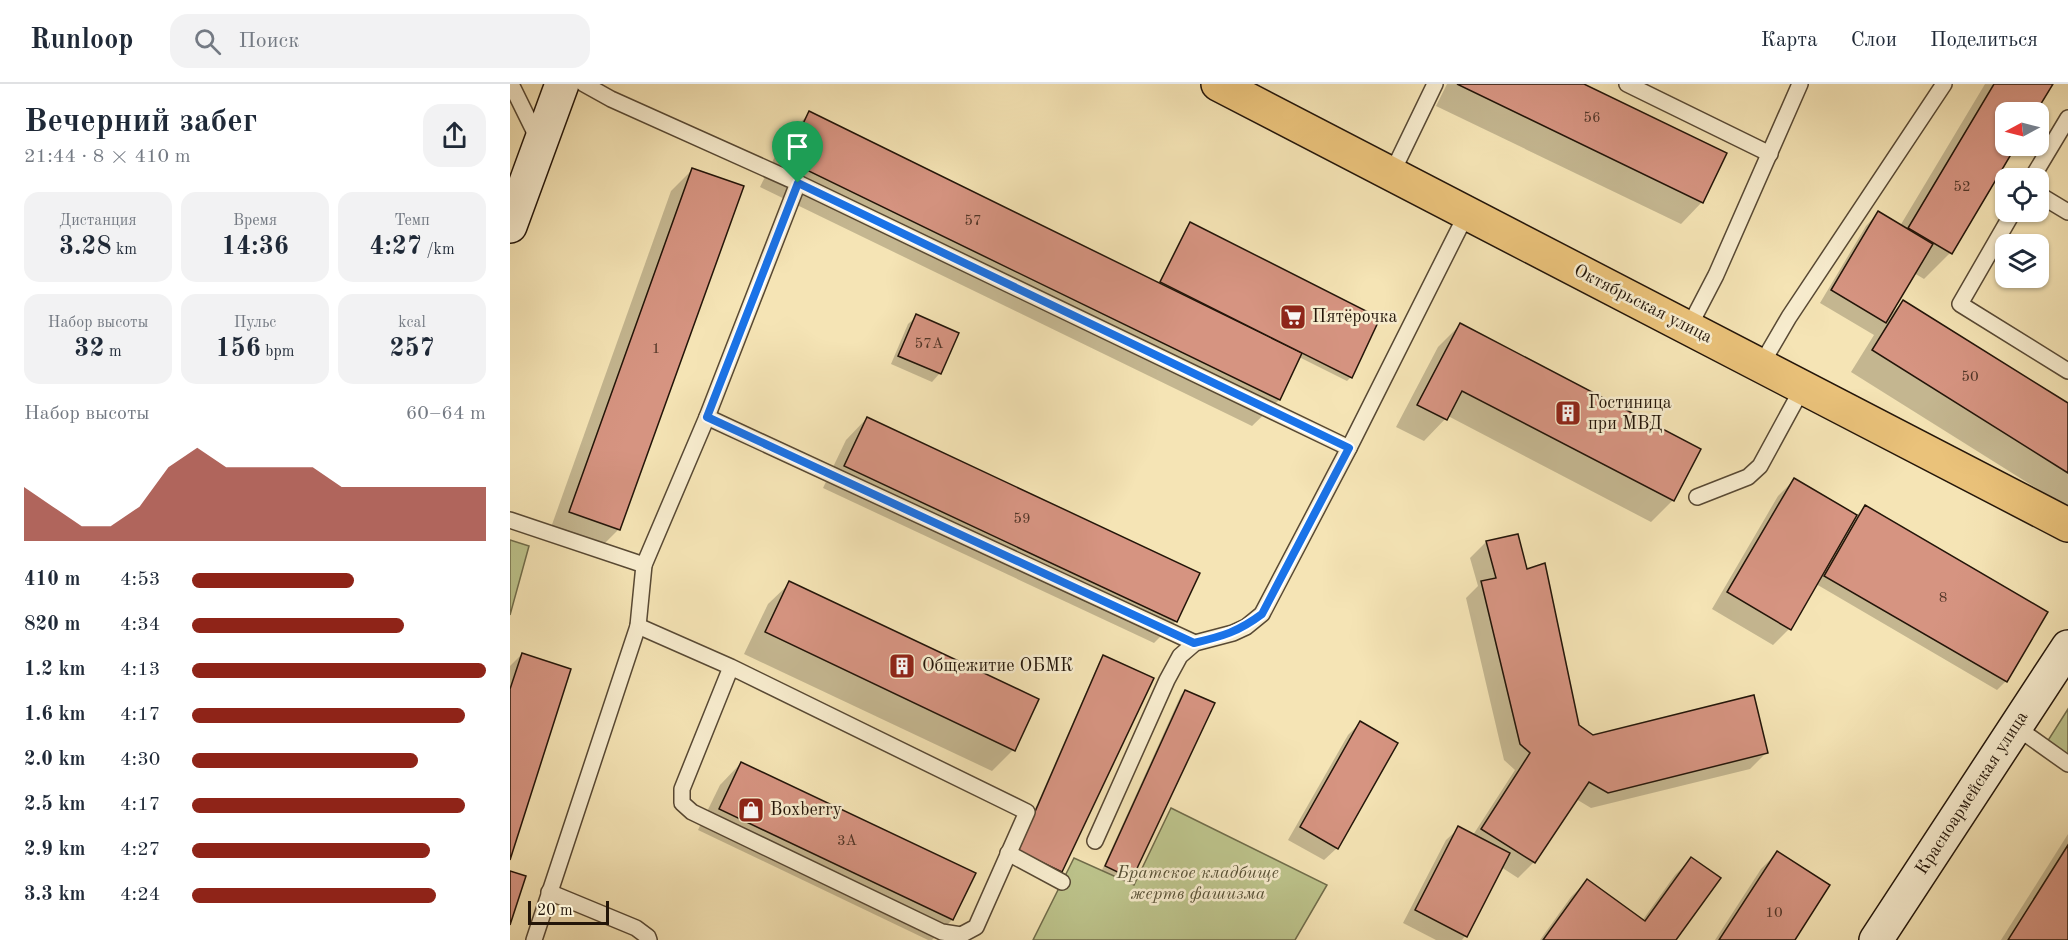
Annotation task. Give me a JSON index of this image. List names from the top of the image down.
{
  "streets": {
    "main road": ["Октябрьская улица"],
    "street": ["Красноармейская улица"]
  },
  "parks": ["Братское кладбище жертв фашизма"],
  "places": {
    "supermarket": ["Пятёрочка"],
    "building": ["Гостиница при МВД", "Общежитие ОБМК"],
    "shop": ["Boxberry"]
  },
  "house_numbers": [
    "56",
    "52",
    "57",
    "57А",
    "1",
    "50",
    "59",
    "8",
    "3А",
    "10"
  ],
  "scale_bar": "20 m",
  "north": "left",
  "page": {
    "header": "Runloop",
    "search": "Поиск",
    "nav": ["Карта", "Слои", "Поделиться"],
    "heading": ["Вечерний забег", "21:44 · 8 × 410 m"],
    "stats": [
      ["Дистанция", "3.28 km"],
      ["Время", "14:36"],
      ["Темп", "4:27 /km"],
      ["Набор высоты", "32 m"],
      ["Пульс", "156 bpm"],
      ["kcal", "257"]
    ],
    "chart": ["Набор высоты", "60–64 m"],
    "list": [
      {
        "name": "410 m",
        "note": "4:53"
      },
      {
        "name": "820 m",
        "note": "4:34"
      },
      {
        "name": "1.2 km",
        "note": "4:13"
      },
      {
        "name": "1.6 km",
        "note": "4:17"
      },
      {
        "name": "2.0 km",
        "note": "4:30"
      },
      {
        "name": "2.5 km",
        "note": "4:17"
      },
      {
        "name": "2.9 km",
        "note": "4:27"
      },
      {
        "name": "3.3 km",
        "note": "4:24"
      }
    ],
    "scale": "20 m"
  }
}
